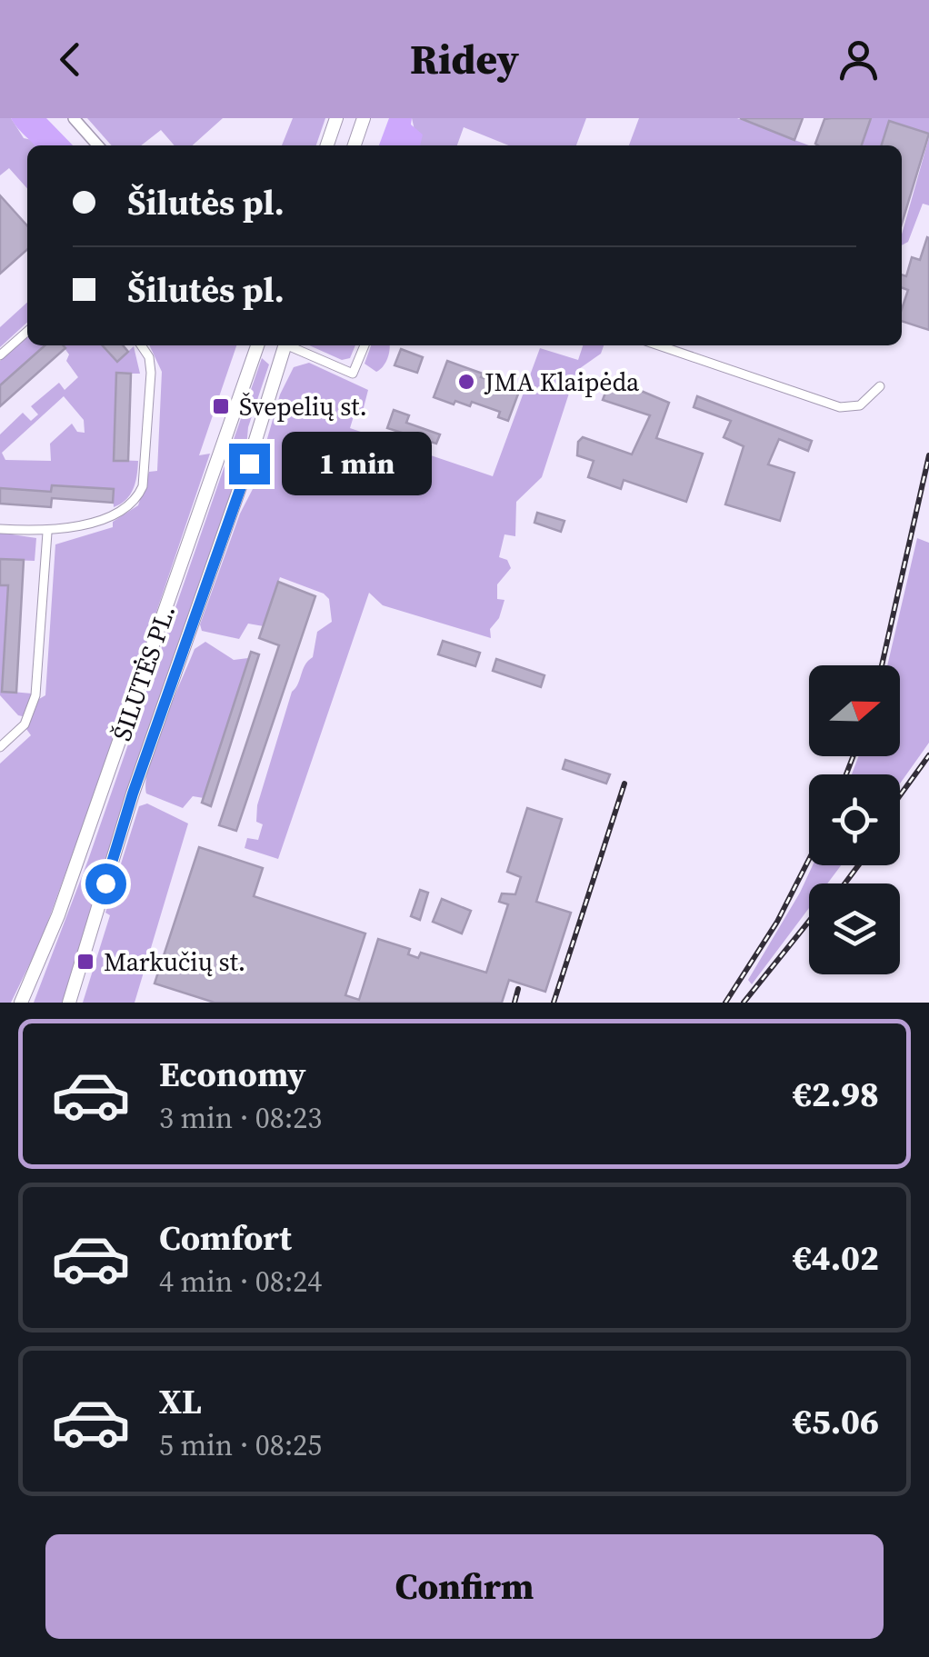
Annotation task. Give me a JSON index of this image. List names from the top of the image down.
{
  "streets": {
    "main road": ["ŠILUTĖS PL."]
  },
  "places": {
    "other": ["JMA Klaipėda"],
    "transit": ["Švepelių st.", "Markučių st."]
  },
  "north": "right",
  "page": {
    "header": "Ridey",
    "banner": ["Šilutės pl.", "Šilutės pl."],
    "bubble": "1 min",
    "list": [
      {
        "name": "Economy",
        "note": "3 min · 08:23",
        "value": "€2.98"
      },
      {
        "name": "Comfort",
        "note": "4 min · 08:24",
        "value": "€4.02"
      },
      {
        "name": "XL",
        "note": "5 min · 08:25",
        "value": "€5.06"
      }
    ],
    "buttons": "Confirm"
  }
}
